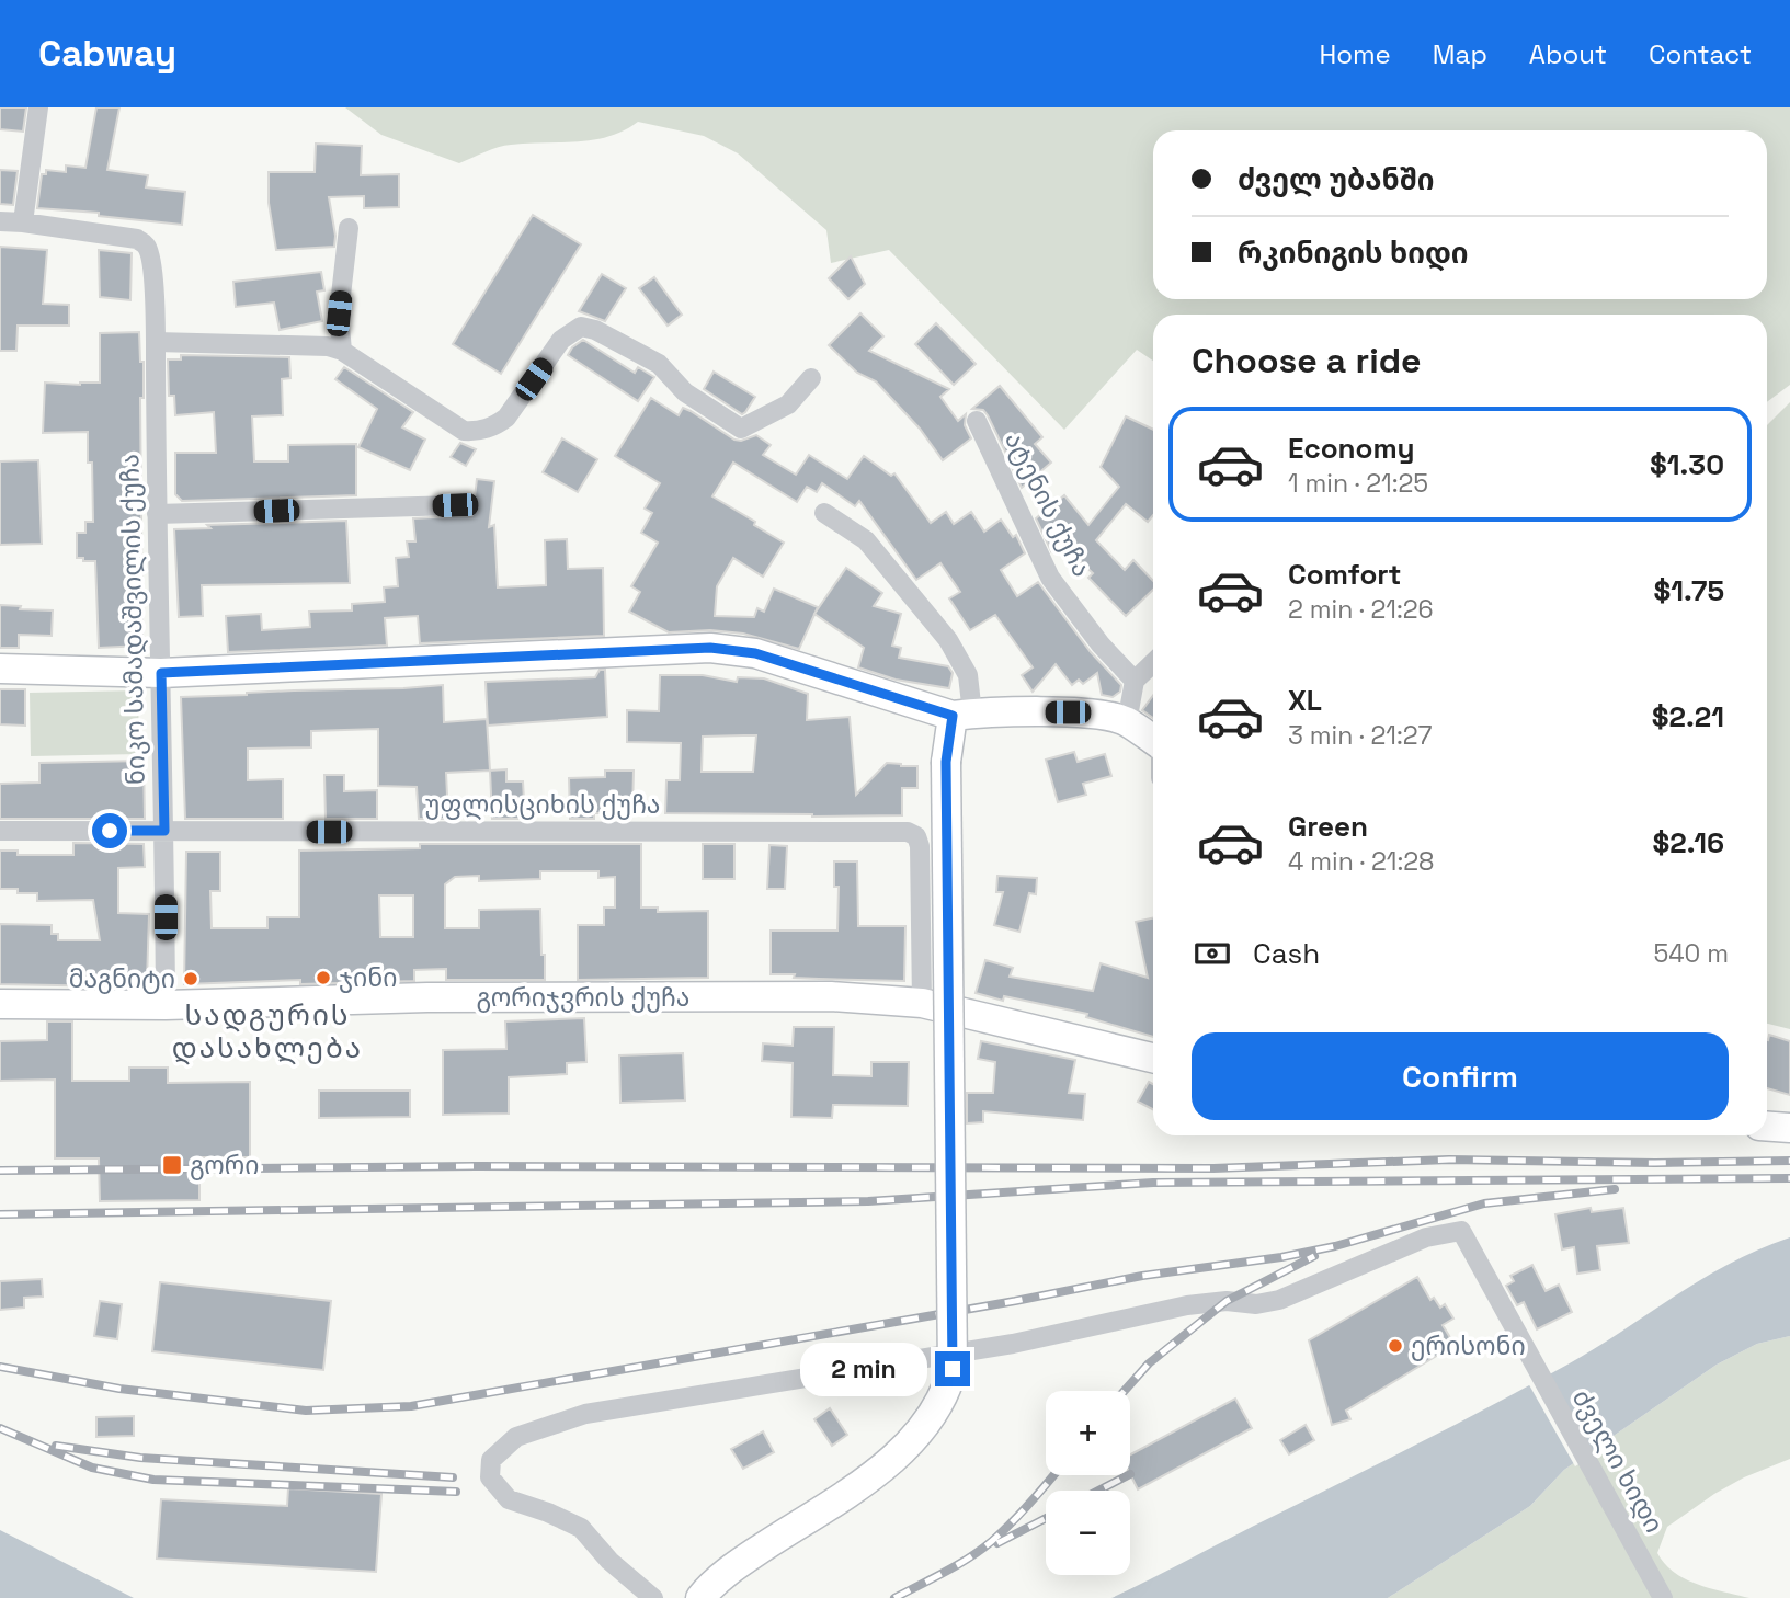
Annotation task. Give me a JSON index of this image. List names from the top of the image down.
{
  "streets": {
    "main road": ["გორიჯვრის ქუჩა"],
    "street": [
      "ატენის ქუჩა",
      "ნიკო სამადაშვილის ქუჩა",
      "უფლისციხის ქუჩა",
      "ძველი ხიდი"
    ]
  },
  "crossings": [
    ["ნიკო სამადაშვილის ქუჩა", "უფლისციხის ქუჩა"],
    ["ნიკო სამადაშვილის ქუჩა", "გორიჯვრის ქუჩა"],
    ["უფლისციხის ქუჩა", "გორიჯვრის ქუჩა"]
  ],
  "districts": ["სადგურის დასახლება"],
  "places": {
    "other": ["ჯინი", "მაგნიტი", "ერისონი"],
    "transit": ["გორი"]
  },
  "page": {
    "header": "Cabway",
    "nav": [
      "Home",
      "Map",
      "About",
      "Contact"
    ],
    "banner": ["ძველ უბანში", "რკინიგის ხიდი"],
    "heading": "Choose a ride",
    "list": [
      {
        "name": "Economy",
        "note": "1 min · 21:25",
        "value": "$1.30"
      },
      {
        "name": "Comfort",
        "note": "2 min · 21:26",
        "value": "$1.75"
      },
      {
        "name": "XL",
        "note": "3 min · 21:27",
        "value": "$2.21"
      },
      {
        "name": "Green",
        "note": "4 min · 21:28",
        "value": "$2.16"
      }
    ],
    "pay": ["Cash", "540 m"],
    "buttons": "Confirm",
    "bubble": "2 min",
    "map_buttons": ["+", "−"]
  }
}
